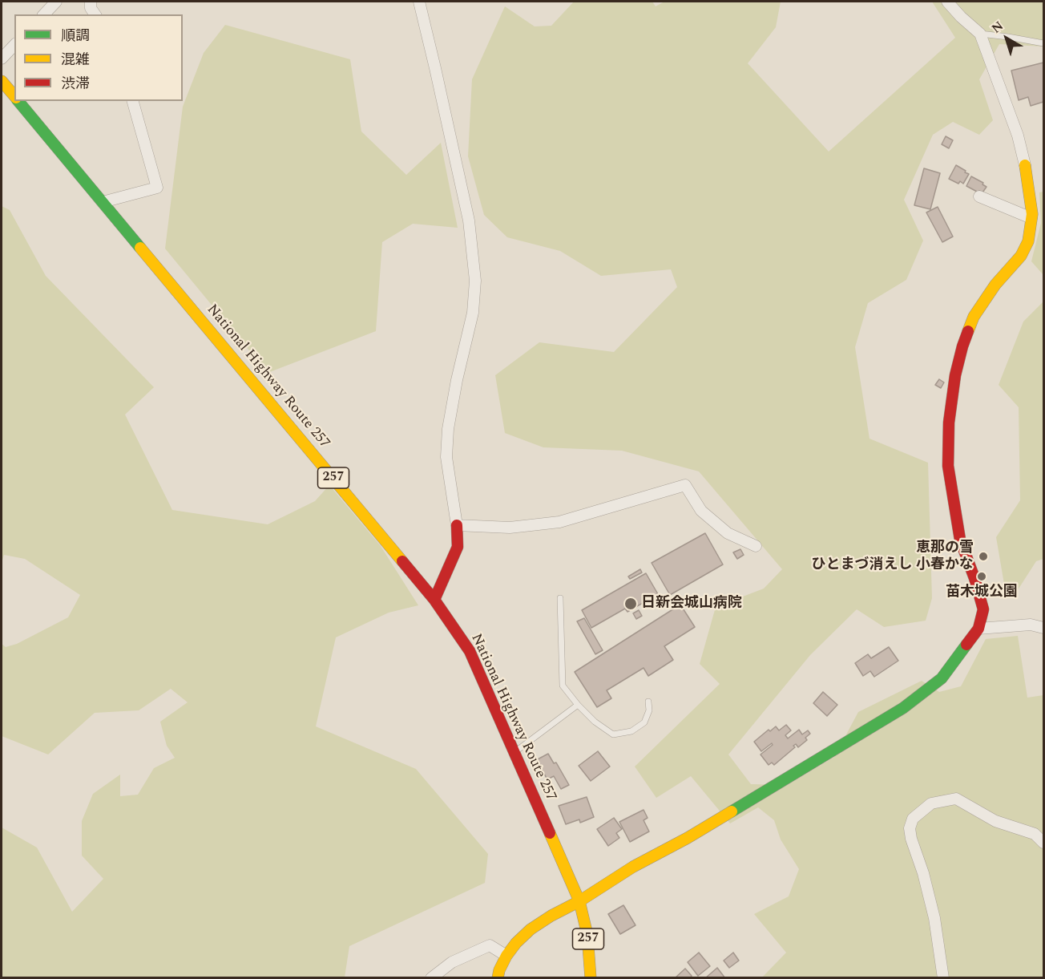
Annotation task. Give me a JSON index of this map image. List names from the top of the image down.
{
  "streets": {
    "main road": ["National Highway Route 257", "257"]
  },
  "places": ["恵那の雪 ひとまづ消えし 小春かな", "苗木城公園", "日新会城山病院"],
  "legend": ["順調", "混雑", "渋滞"],
  "north": "top left"
}
